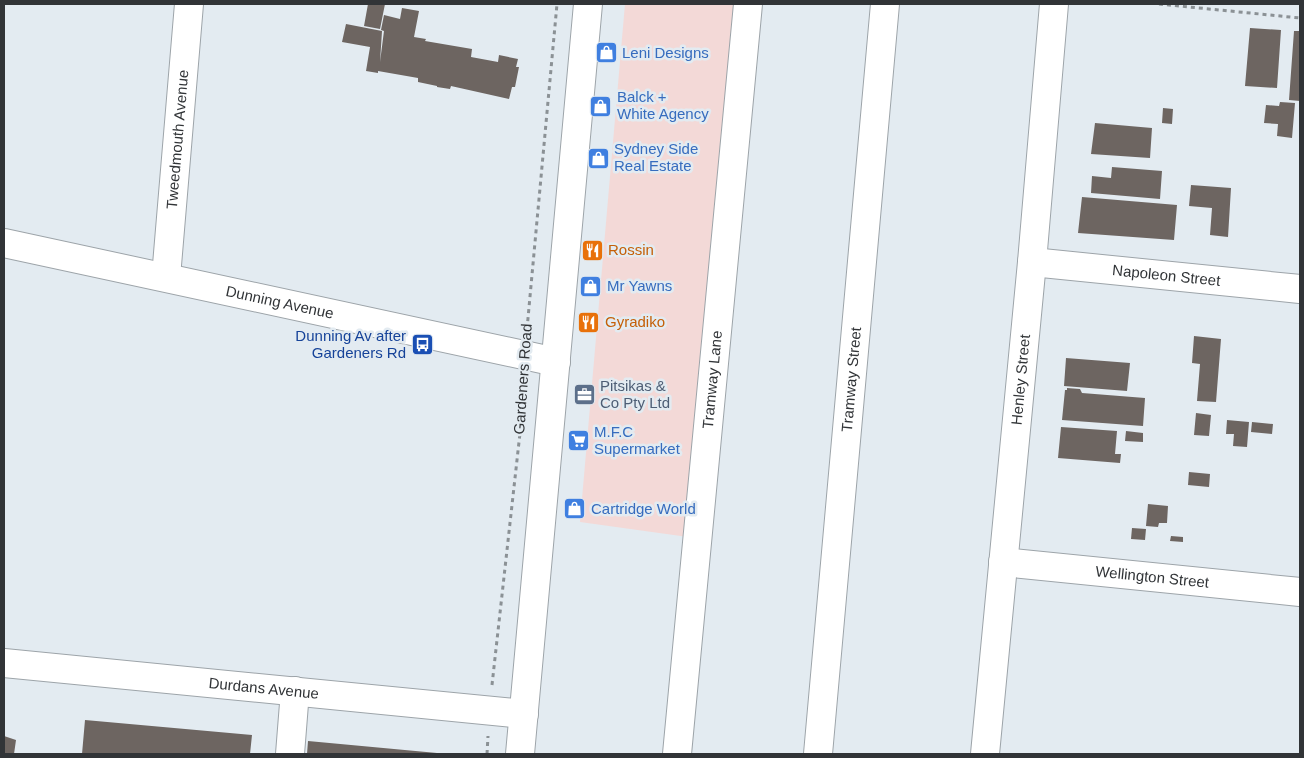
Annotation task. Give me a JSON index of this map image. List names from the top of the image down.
{
  "streets": {
    "street": [
      "Tweedmouth Avenue",
      "Napoleon Street",
      "Dunning Avenue",
      "Gardeners Road",
      "Tramway Lane",
      "Tramway Street",
      "Henley Street",
      "Wellington Street",
      "Durdans Avenue"
    ]
  },
  "crossings": [
    ["Tweedmouth Avenue", "Dunning Avenue"],
    ["Napoleon Street", "Henley Street"],
    ["Dunning Avenue", "Gardeners Road"],
    ["Gardeners Road", "Durdans Avenue"],
    ["Henley Street", "Wellington Street"]
  ],
  "places": {
    "shop": [
      "Leni Designs",
      "Balck + White Agency",
      "Sydney Side Real Estate",
      "Mr Yawns",
      "Cartridge World"
    ],
    "restaurant": ["Rossin", "Gyradiko"],
    "bus stop": ["Dunning Av after Gardeners Rd"],
    "office": ["Pitsikas & Co Pty Ltd"],
    "supermarket": ["M.F.C Supermarket"]
  }
}
